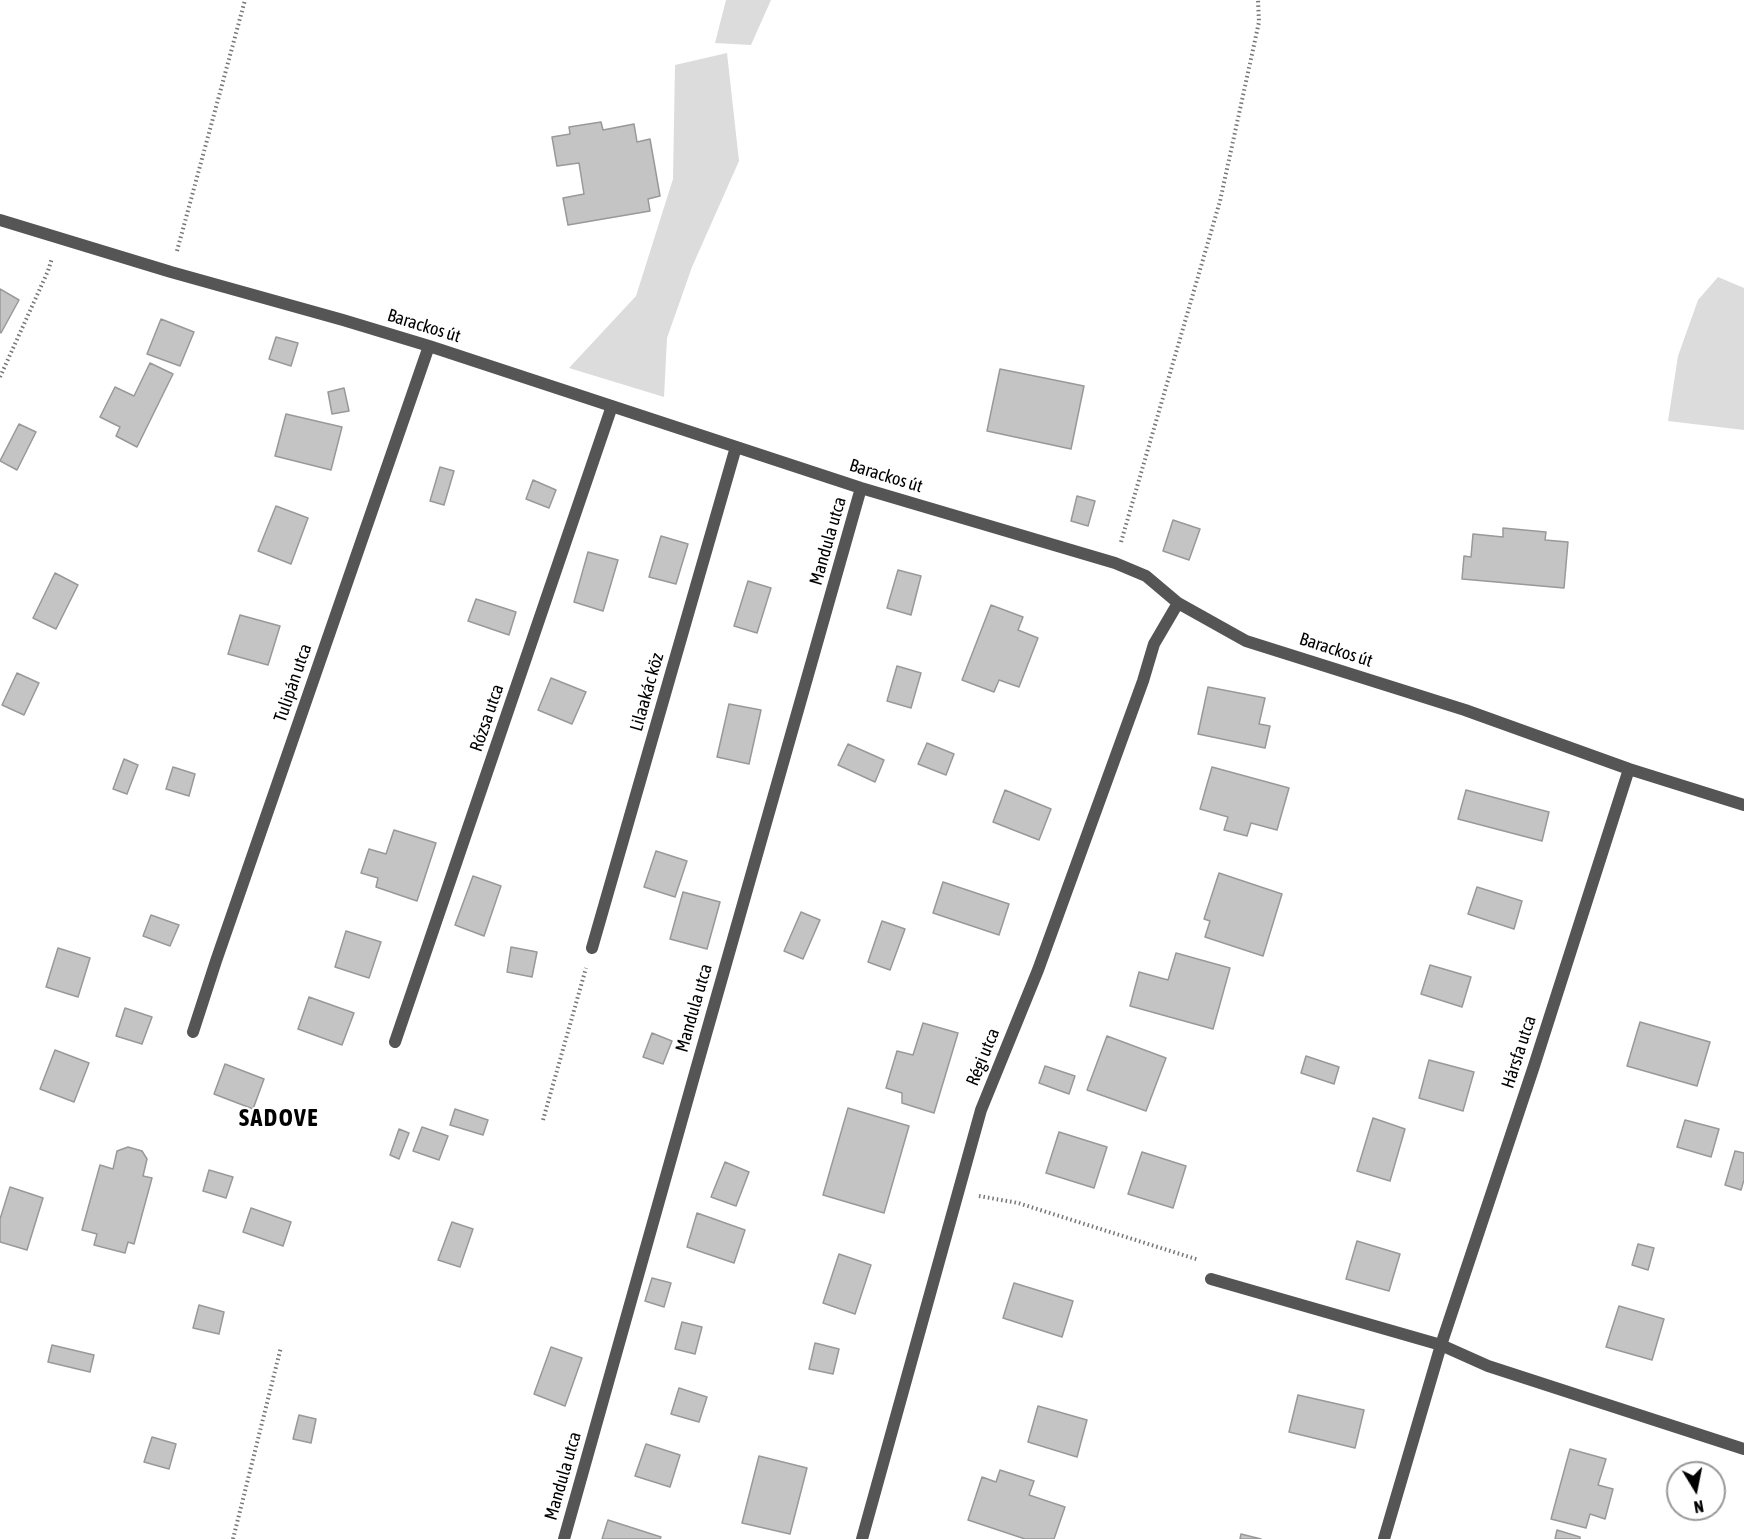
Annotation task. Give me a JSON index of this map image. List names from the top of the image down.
{
  "streets": {
    "street": [
      "Barackos út",
      "Mandula utca",
      "Tulipán utca",
      "Lilaakác köz",
      "Rózsa utca",
      "Hársfa utca",
      "Régi utca"
    ]
  },
  "crossings": [
    ["Barackos út", "Mandula utca"],
    ["Barackos út", "Tulipán utca"],
    ["Barackos út", "Lilaakác köz"],
    ["Barackos út", "Rózsa utca"],
    ["Barackos út", "Hársfa utca"],
    ["Barackos út", "Régi utca"]
  ],
  "districts": ["SADOVE"],
  "north": "bottom"
}
